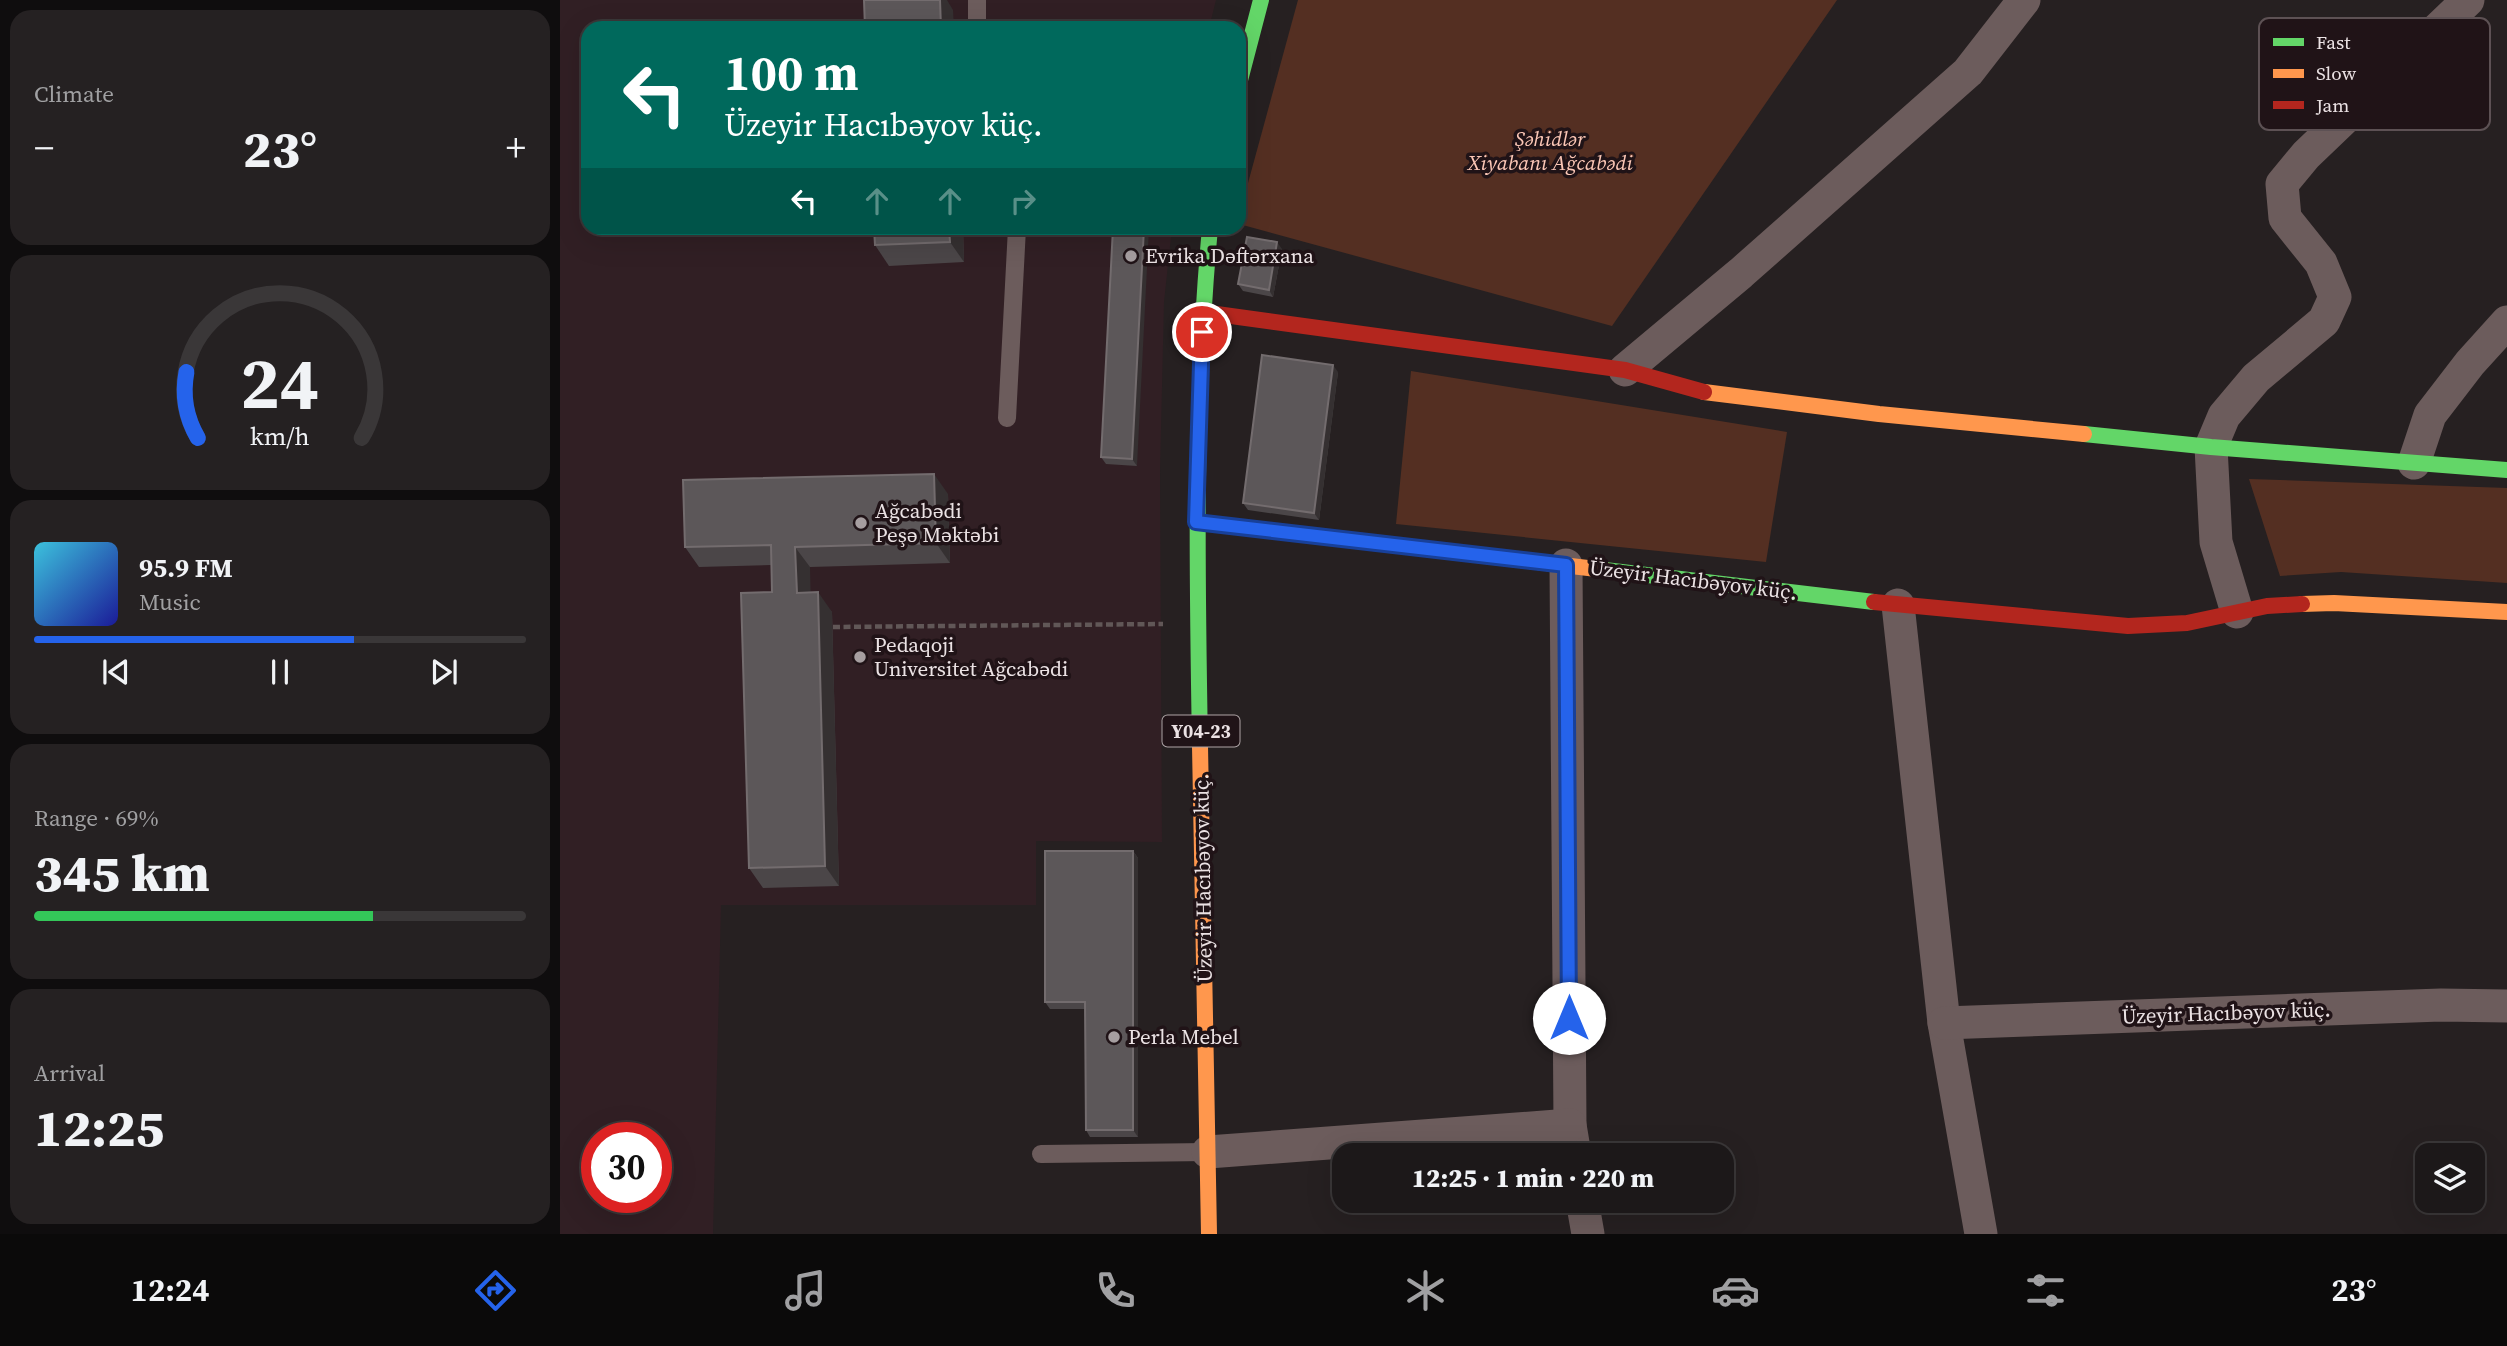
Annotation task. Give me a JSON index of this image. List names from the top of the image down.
{
  "streets": {
    "street": ["Üzeyir Hacıbəyov küç.", "Y04-23"]
  },
  "parks": ["Şəhidlər Xiyabanı Ağcabədi"],
  "places": [
    "Evrika Dəftərxana",
    "Ağcabədi Peşə Məktəbi",
    "Pedaqoji Universitet Ağcabədi",
    "Perla Mebel"
  ],
  "legend": ["Fast", "Slow", "Jam"],
  "page": {
    "tile": [
      "Climate",
      ["Range · 69%", "345 km"],
      ["Arrival", "12:25"]
    ],
    "turn": ["100 m", "Üzeyir Hacıbəyov küç."],
    "heat": ["−", "23°", "+"],
    "song": ["95.9 FM", "Music"],
    "limit": "30",
    "trip": "12:25 · 1 min · 220 m",
    "tabs": ["12:24", "23°"],
    "gauge": ["24", "km/h"]
  }
}
